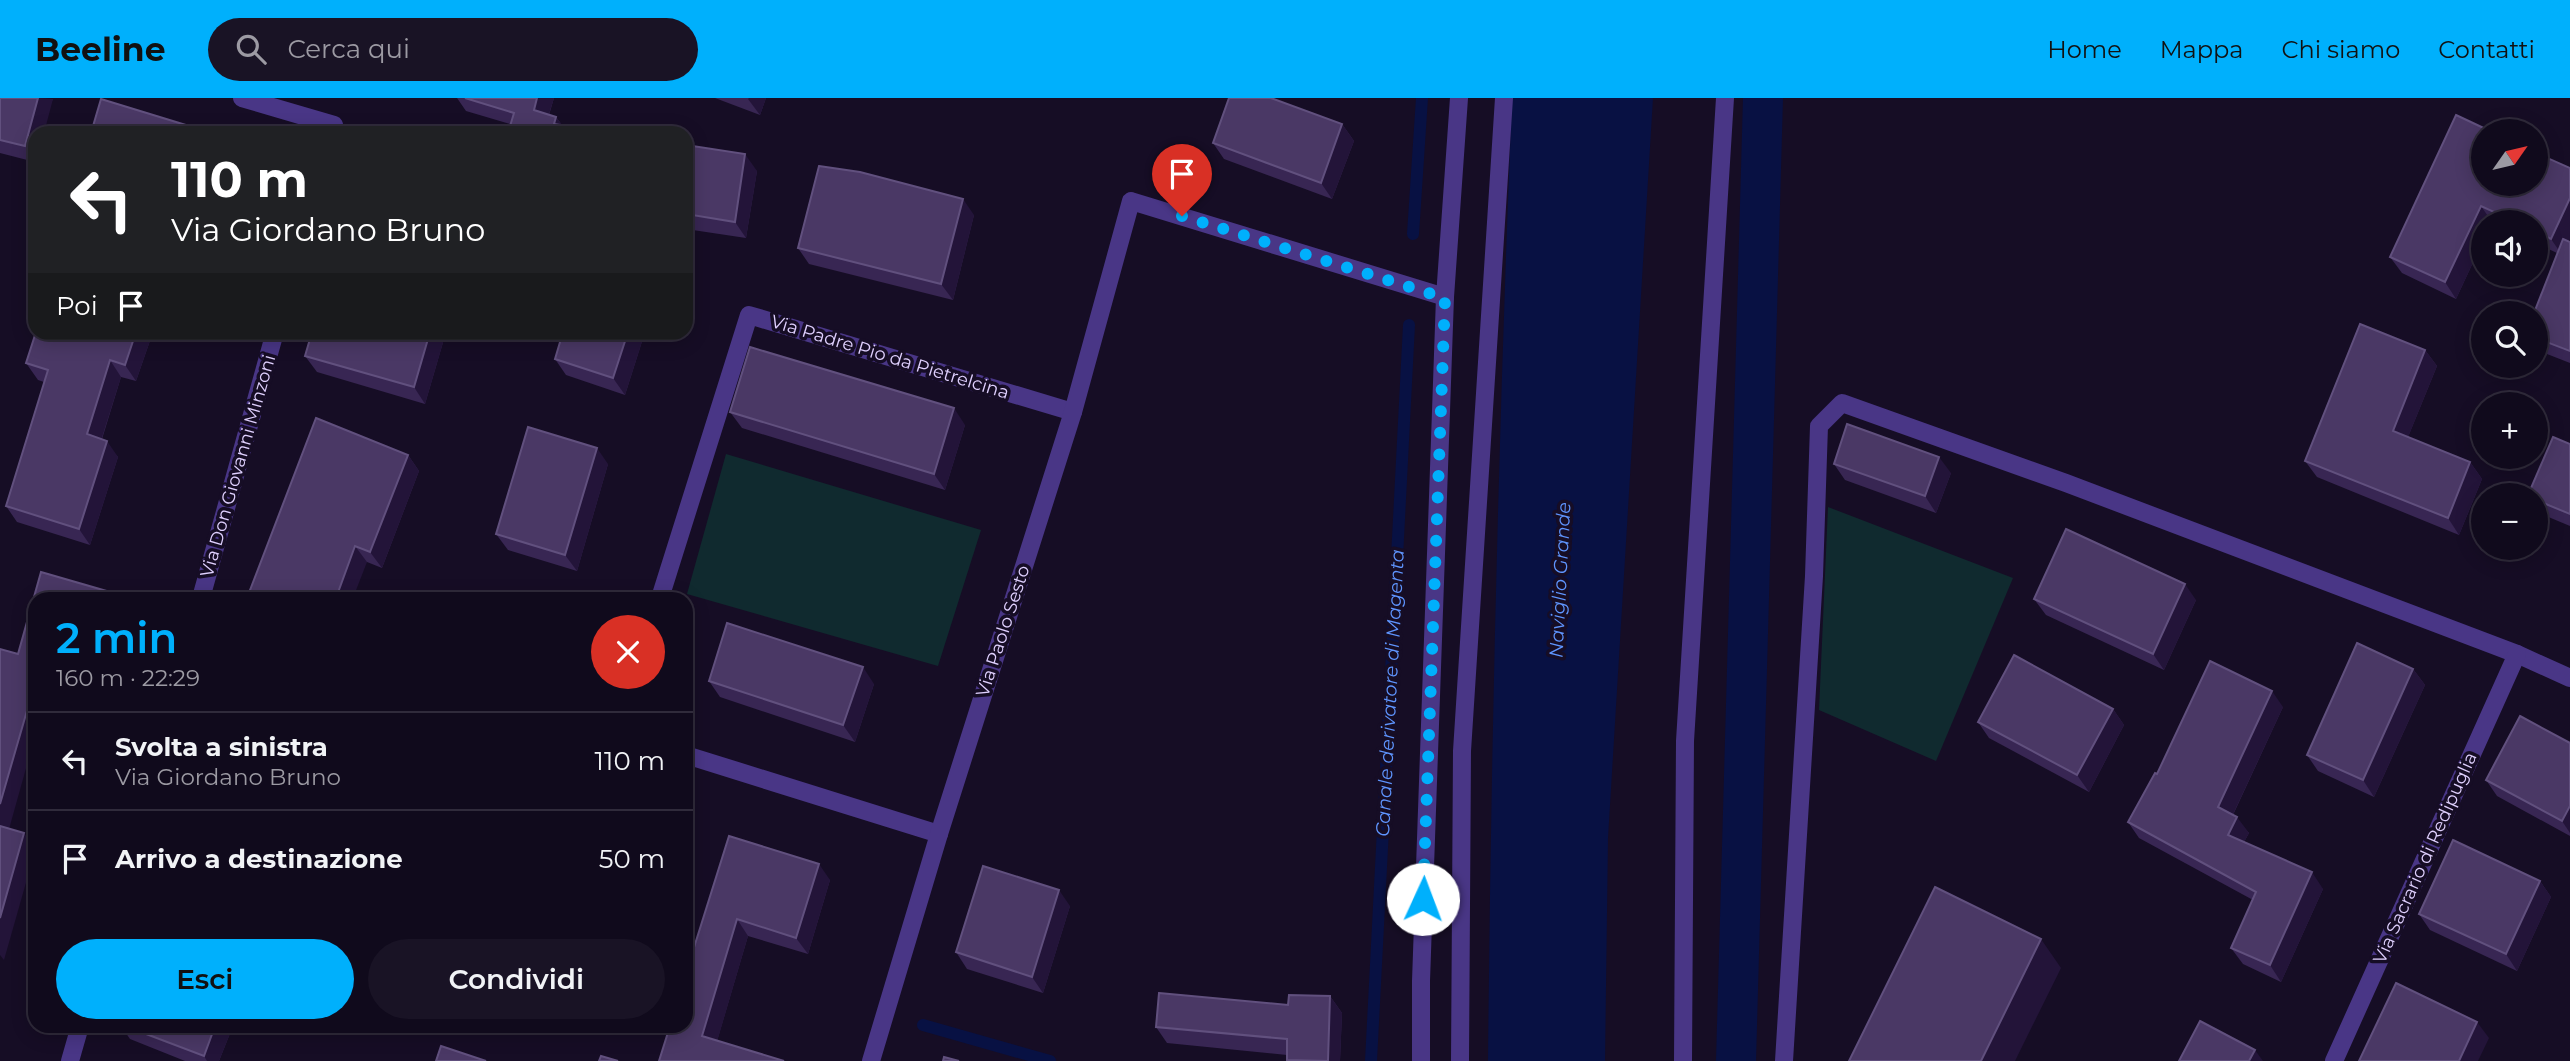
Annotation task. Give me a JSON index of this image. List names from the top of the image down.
{
  "streets": {
    "street": [
      "Via Padre Pio da Pietrelcina",
      "Via Don Giovanni Minzoni",
      "Via Paolo Sesto",
      "Via Sacrario di Redipuglia"
    ]
  },
  "crossings": [
    ["Via Padre Pio da Pietrelcina", "Via Paolo Sesto"]
  ],
  "water": ["Naviglio Grande", "Canale derivatore di Magenta"],
  "north": "top right",
  "page": {
    "header": "Beeline",
    "search": "Cerca qui",
    "nav": [
      "Home",
      "Mappa",
      "Chi siamo",
      "Contatti"
    ],
    "map_buttons": ["+", "−"],
    "turn": ["110 m", "Via Giordano Bruno"],
    "then": "Poi",
    "heading": ["2 min", "160 m · 22:29"],
    "list": [
      {
        "name": "Svolta a sinistra",
        "note": "Via Giordano Bruno",
        "value": "110 m"
      },
      {
        "name": "Arrivo a destinazione",
        "value": "50 m"
      }
    ],
    "buttons": ["Esci", "Condividi"]
  }
}
